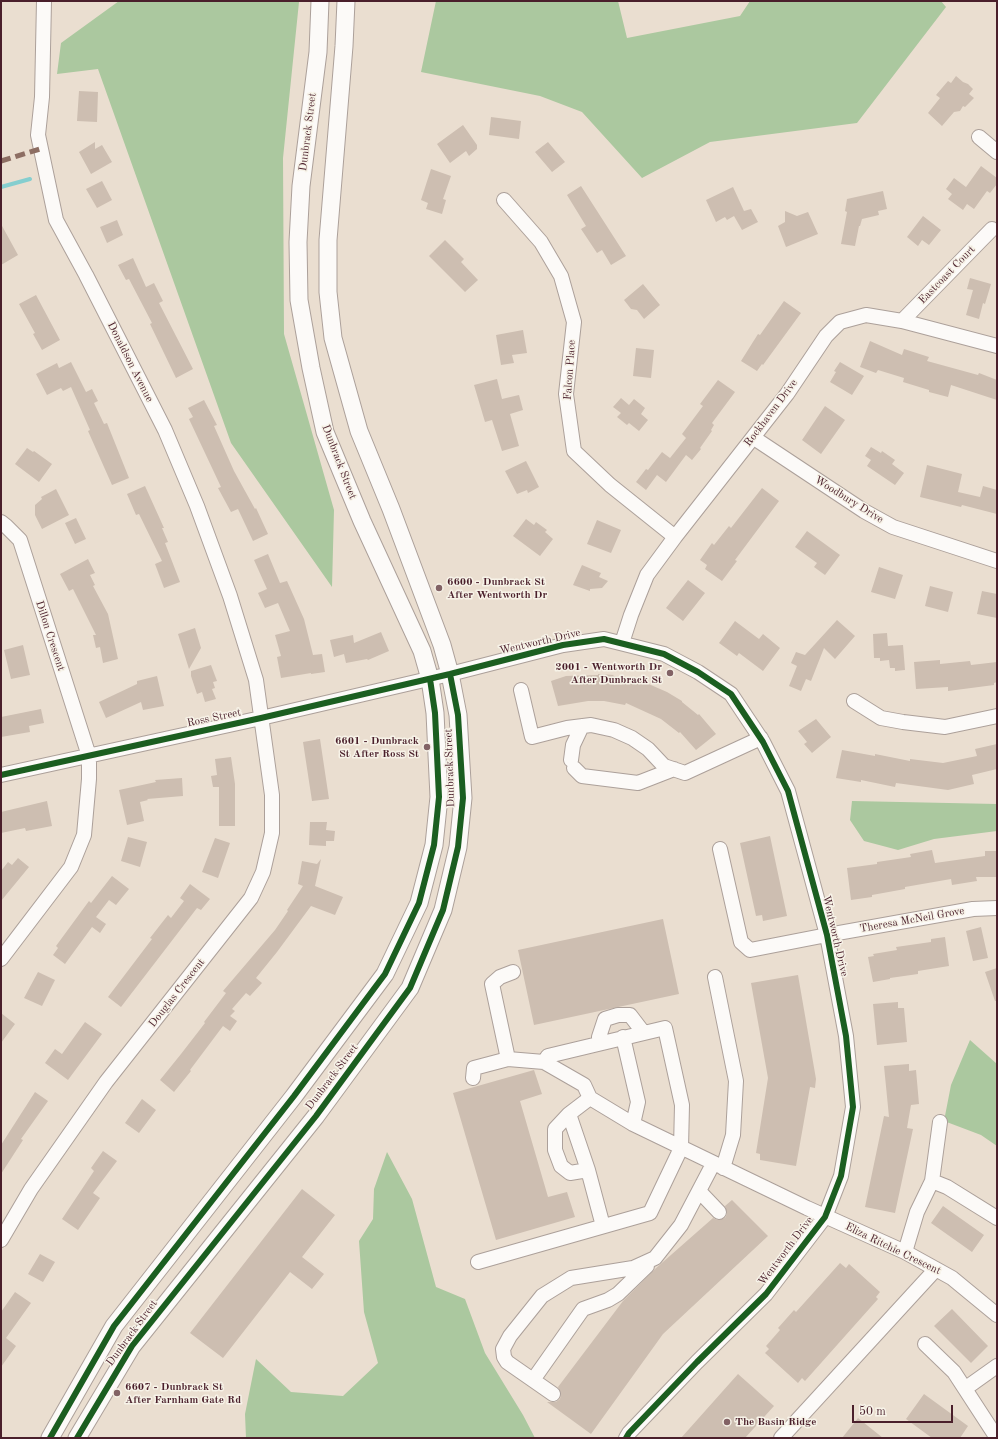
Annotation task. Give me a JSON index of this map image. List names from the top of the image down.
{
  "streets": {
    "main road": ["Dunbrack Street"],
    "street": [
      "Eastcoast Court",
      "Donaldson Avenue",
      "Falcon Place",
      "Rockhaven Drive",
      "Woodbury Drive",
      "Dillon Crescent",
      "Wentworth Drive",
      "Ross Street",
      "Theresa McNeil Grove",
      "Douglas Crescent",
      "Eliza Ritchie Crescent"
    ]
  },
  "crossings": [
    ["Dunbrack Street", "Wentworth Drive"],
    ["Dunbrack Street", "Ross Street"],
    ["Eastcoast Court", "Rockhaven Drive"],
    ["Donaldson Avenue", "Ross Street"],
    ["Donaldson Avenue", "Douglas Crescent"],
    ["Falcon Place", "Rockhaven Drive"],
    ["Rockhaven Drive", "Woodbury Drive"],
    ["Rockhaven Drive", "Wentworth Drive"],
    ["Dillon Crescent", "Ross Street"],
    ["Wentworth Drive", "Ross Street"],
    ["Wentworth Drive", "Theresa McNeil Grove"],
    ["Wentworth Drive", "Eliza Ritchie Crescent"],
    ["Ross Street", "Douglas Crescent"]
  ],
  "places": [
    "6600 - Dunbrack St After Wentworth Dr",
    "2001 - Wentworth Dr After Dunbrack St",
    "6601 - Dunbrack St After Ross St",
    "6607 - Dunbrack St After Farnham Gate Rd",
    "The Basin Ridge"
  ],
  "scale_bar": "50 m"
}
